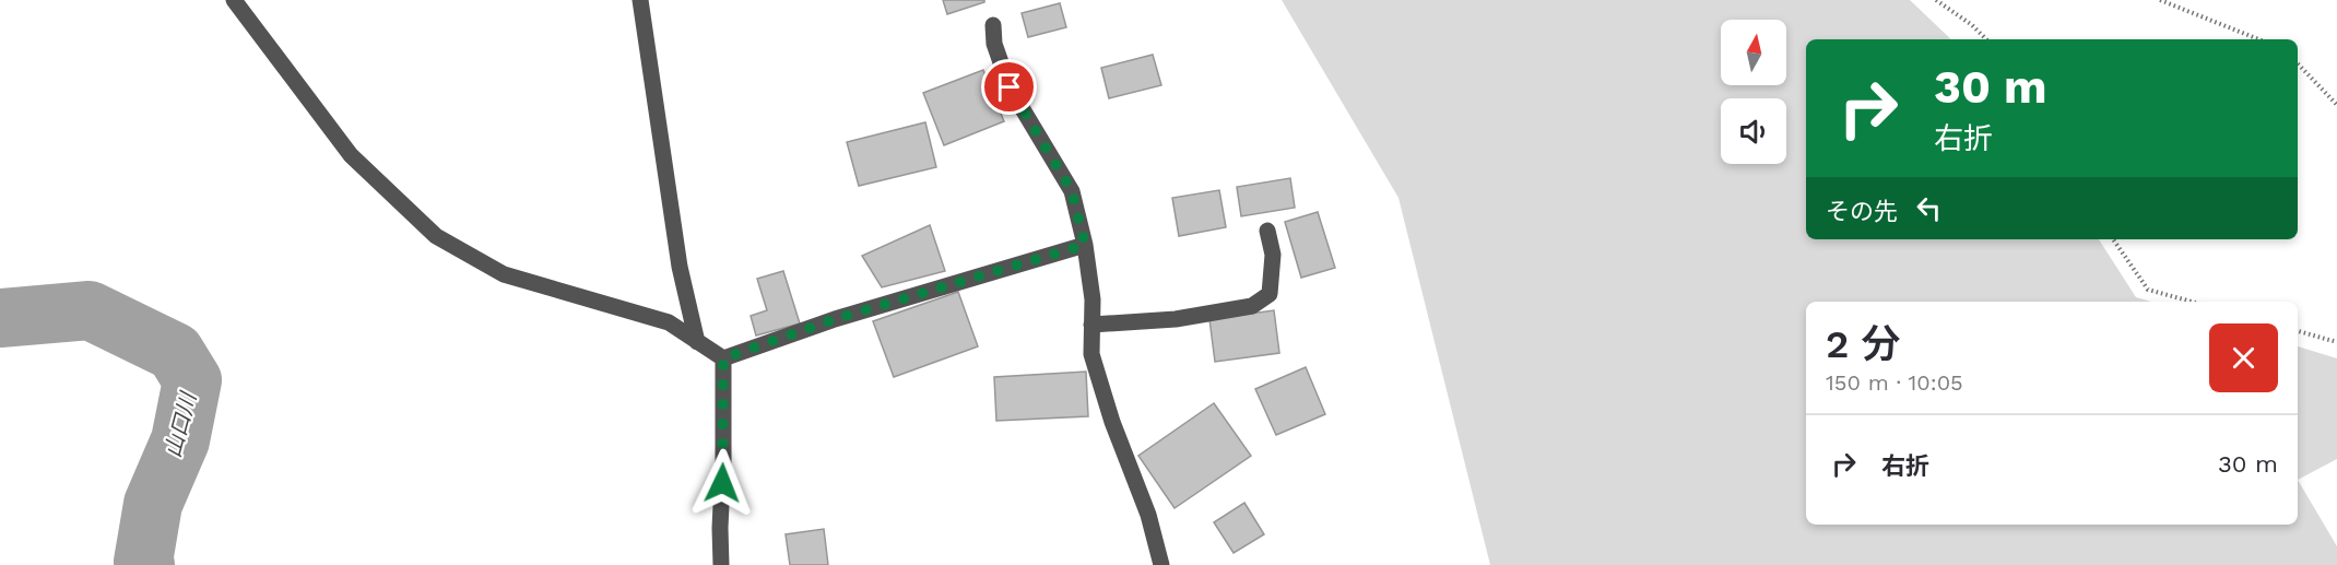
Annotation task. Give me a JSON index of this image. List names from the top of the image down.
{
  "water": ["山口川"],
  "north": "top",
  "page": {
    "turn": ["30 m", "右折"],
    "then": "その先",
    "heading": ["2 分", "150 m · 10:05"],
    "list": [
      {
        "name": "右折",
        "value": "30 m"
      }
    ]
  }
}
